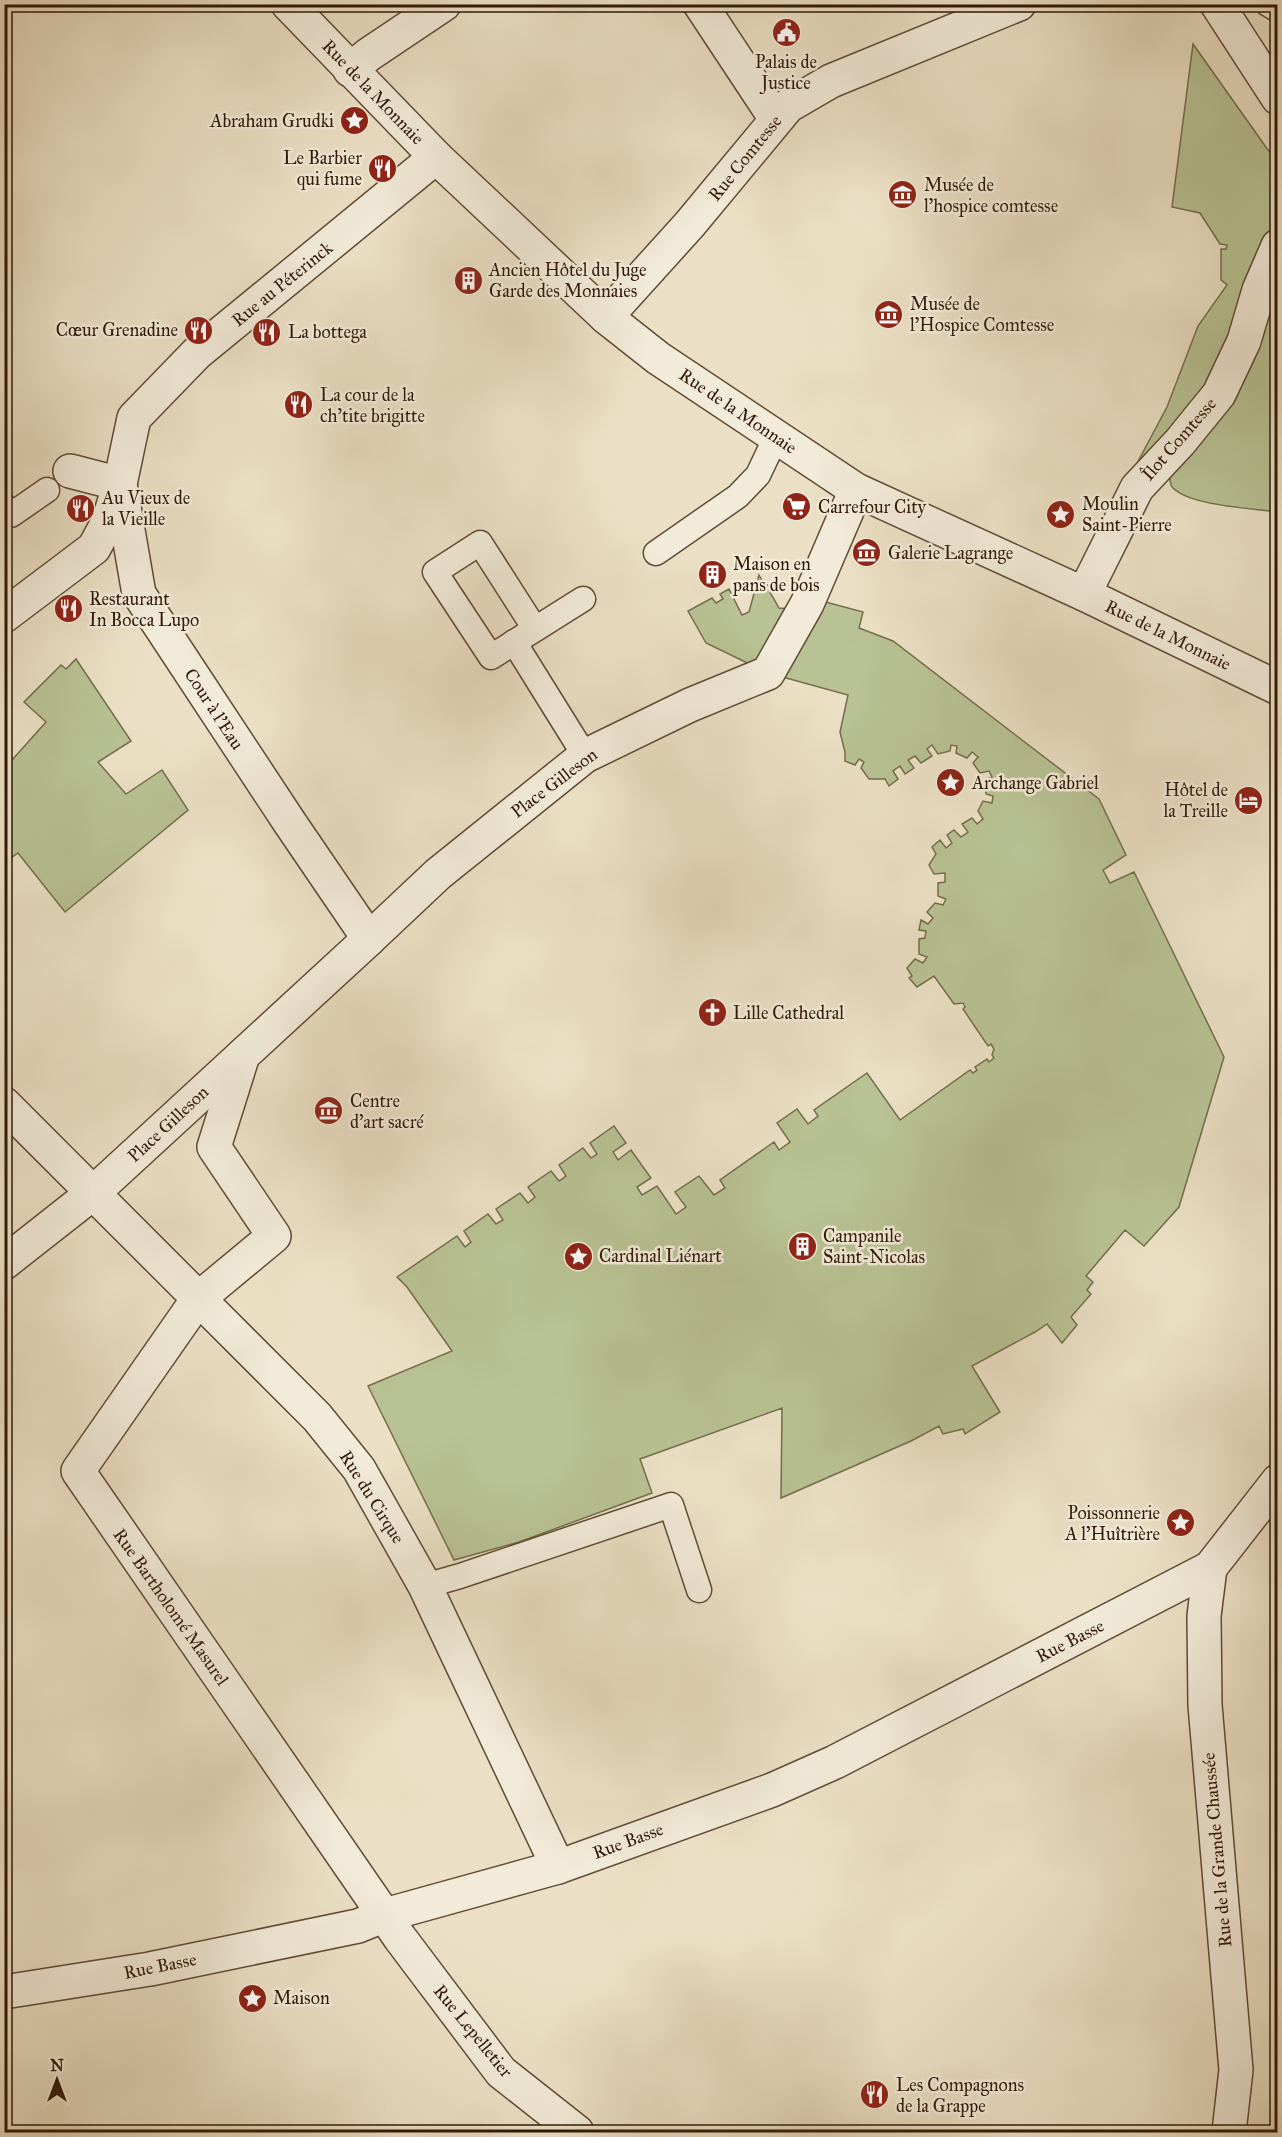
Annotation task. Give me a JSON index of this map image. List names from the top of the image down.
{
  "streets": {
    "street": [
      "Rue de la Monnaie",
      "Rue Comtesse",
      "Rue au Péterinck",
      "Îlot Comtesse",
      "Cour à l'Eau",
      "Place Gilleson",
      "Rue du Cirque",
      "Rue Bartholomé Masurel",
      "Rue Basse",
      "Rue de la Grande Chaussée",
      "Rue Lepelletier"
    ]
  },
  "crossings": [
    ["Rue de la Monnaie", "Rue Comtesse"],
    ["Rue de la Monnaie", "Rue au Péterinck"],
    ["Rue de la Monnaie", "Îlot Comtesse"],
    ["Rue de la Monnaie", "Place Gilleson"],
    ["Rue au Péterinck", "Cour à l'Eau"],
    ["Cour à l'Eau", "Place Gilleson"],
    ["Place Gilleson", "Rue du Cirque"],
    ["Place Gilleson", "Rue Bartholomé Masurel"],
    ["Rue du Cirque", "Rue Bartholomé Masurel"],
    ["Rue du Cirque", "Rue Basse"],
    ["Rue Bartholomé Masurel", "Rue Basse"],
    ["Rue Bartholomé Masurel", "Rue Lepelletier"],
    ["Rue Basse", "Rue de la Grande Chaussée"],
    ["Rue Basse", "Rue Lepelletier"]
  ],
  "places": {
    "public building": ["Palais de Justice"],
    "place": [
      "Abraham Grudki",
      "Moulin Saint-Pierre",
      "Archange Gabriel",
      "Cardinal Liénart",
      "Poissonnerie A l'Huîtrière",
      "Maison"
    ],
    "restaurant": [
      "Le Barbier qui fume",
      "Cœur Grenadine",
      "La bottega",
      "La cour de la ch’tite brigitte",
      "Au Vieux de la Vieille",
      "Restaurant In Bocca Lupo",
      "Les Compagnons de la Grappe"
    ],
    "museum": [
      "Musée de l'hospice comtesse",
      "Musée de l'Hospice Comtesse",
      "Galerie Lagrange",
      "Centre d'art sacré"
    ],
    "building": ["Ancien Hôtel du Juge Garde des Monnaies", "Maison en pans de bois", "Campanile Saint-Nicolas"],
    "supermarket": ["Carrefour City"],
    "hotel": ["Hôtel de la Treille"],
    "church": ["Lille Cathedral"]
  },
  "north": "top"
}
